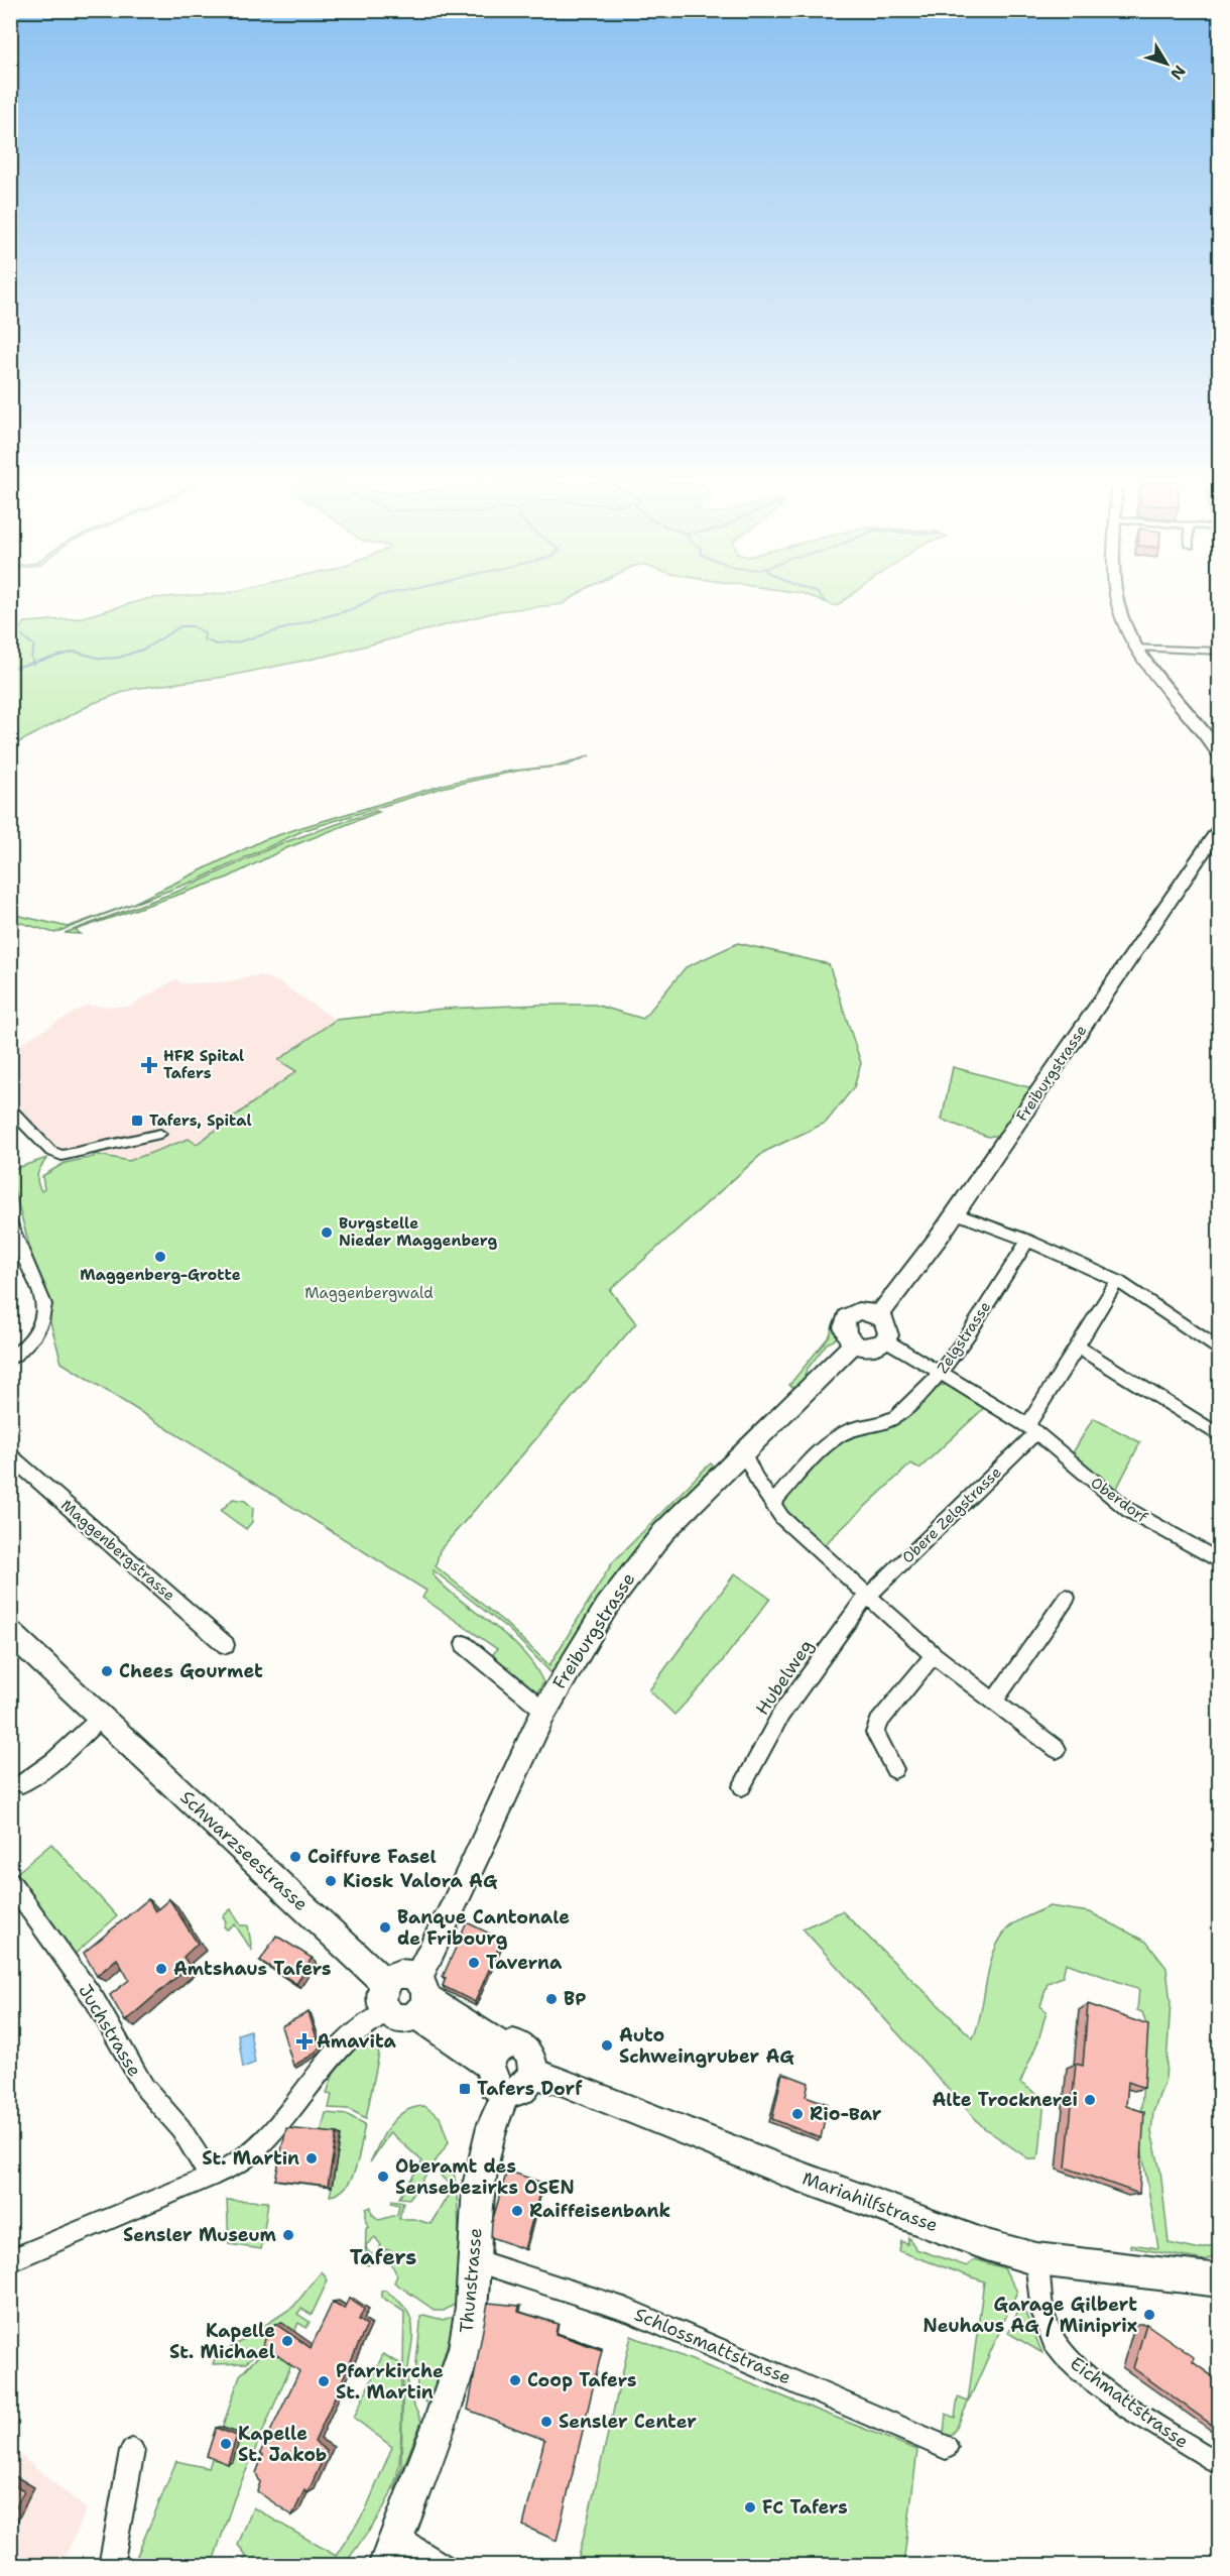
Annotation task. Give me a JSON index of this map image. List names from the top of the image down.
{
  "streets": {
    "main road": [
      "Freiburgstrasse",
      "Schwarzseestrasse",
      "Mariahilfstrasse",
      "Thunstrasse"
    ],
    "street": [
      "Zelgstrasse",
      "Oberdorf",
      "Obere Zelgstrasse",
      "Maggenbergstrasse",
      "Hubelweg",
      "Juchstrasse",
      "Schlossmattstrasse",
      "Eichmattstrasse"
    ]
  },
  "crossings": [
    ["Freiburgstrasse", "Oberdorf"],
    ["Zelgstrasse", "Oberdorf"],
    ["Oberdorf", "Obere Zelgstrasse"],
    ["Obere Zelgstrasse", "Hubelweg"],
    ["Mariahilfstrasse", "Thunstrasse"],
    ["Mariahilfstrasse", "Eichmattstrasse"],
    ["Thunstrasse", "Schlossmattstrasse"]
  ],
  "districts": ["Tafers"],
  "parks": ["Maggenbergwald"],
  "places": {
    "health": ["HFR Spital Tafers", "Amavita"],
    "transit": ["Tafers, Spital", "Tafers Dorf"],
    "other": [
      "Burgstelle Nieder Maggenberg",
      "Maggenberg-Grotte",
      "Chees Gourmet",
      "Coiffure Fasel",
      "Kiosk Valora AG",
      "Banque Cantonale de Fribourg",
      "Taverna",
      "Amtshaus Tafers",
      "BP",
      "Auto Schweingruber AG",
      "Alte Trocknerei",
      "Rio-Bar",
      "St. Martin",
      "Oberamt des Sensebezirks OSEN",
      "Raiffeisenbank",
      "Sensler Museum",
      "Garage Gilbert Neuhaus AG / Miniprix",
      "Kapelle St. Michael",
      "Coop Tafers",
      "Pfarrkirche St. Martin",
      "Sensler Center",
      "Kapelle St. Jakob",
      "FC Tafers"
    ]
  },
  "north": "bottom right"
}
